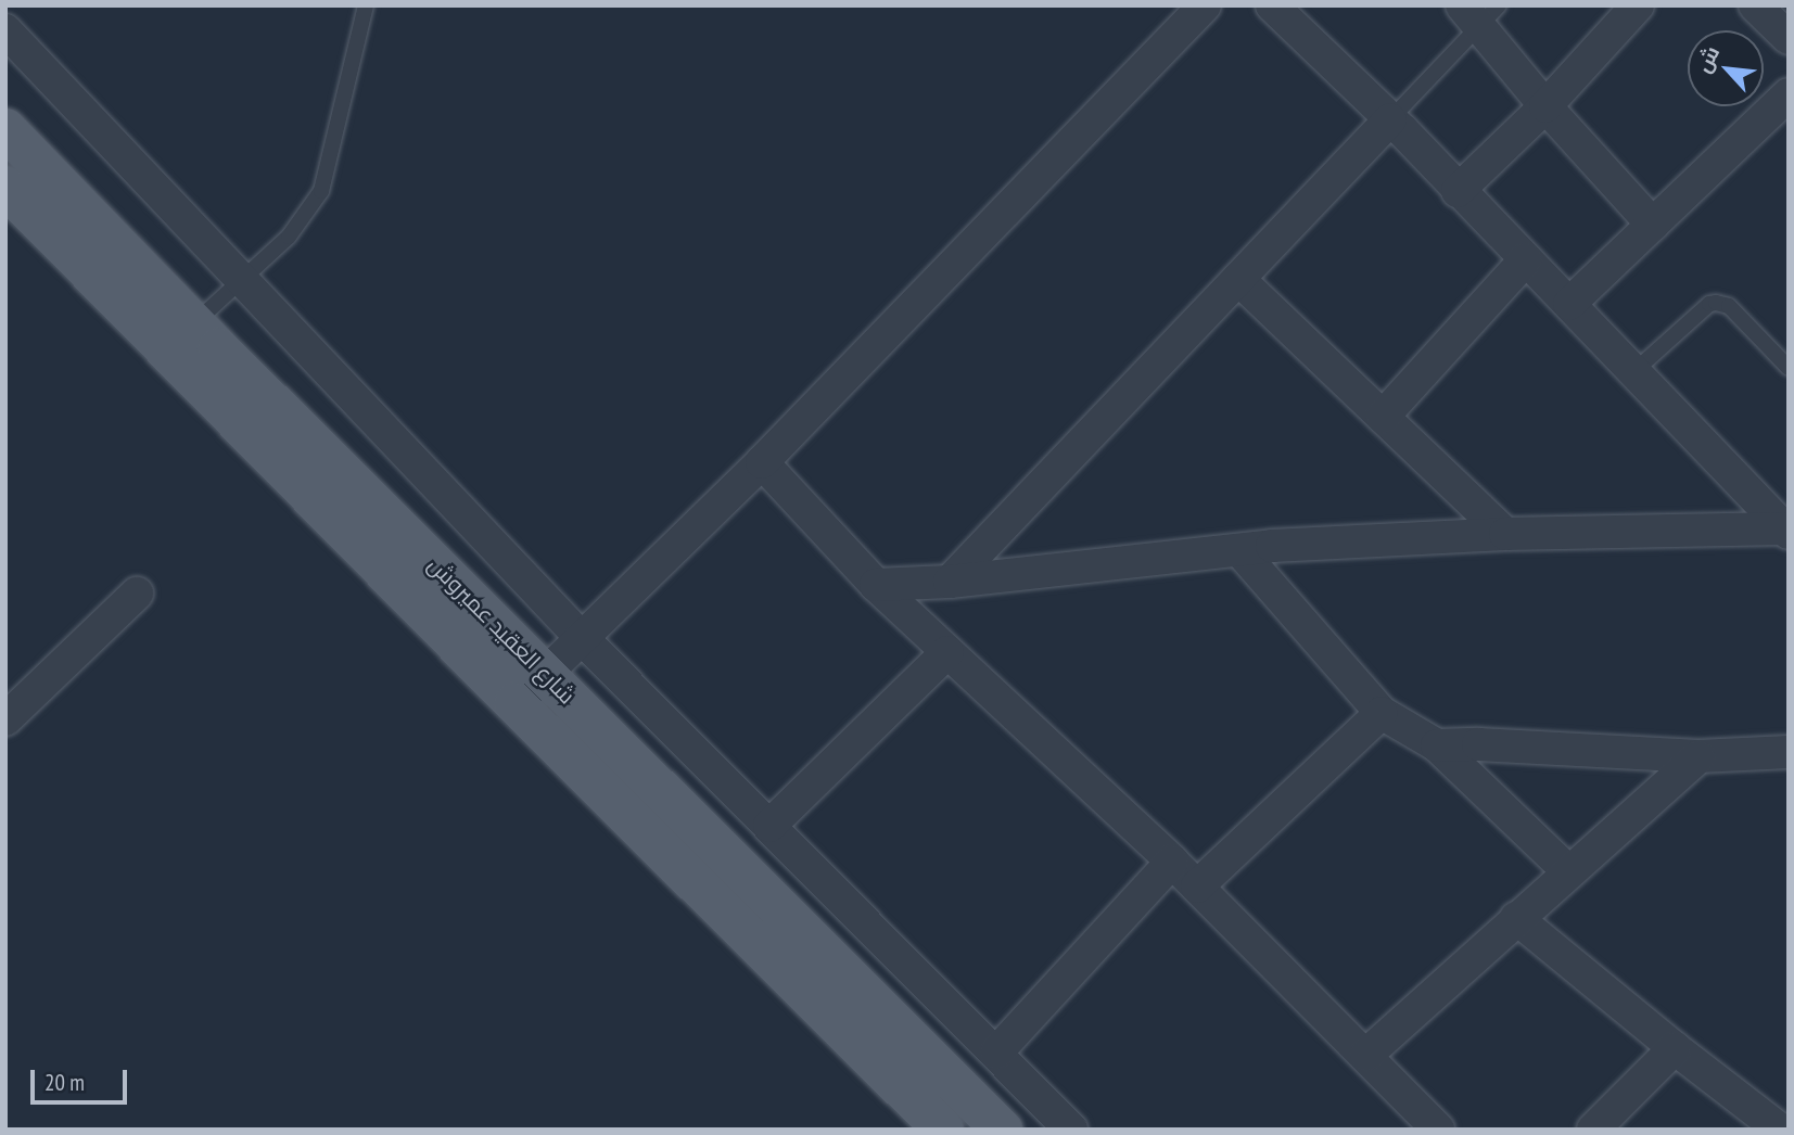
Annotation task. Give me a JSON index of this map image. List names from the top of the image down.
{
  "streets": {
    "main road": ["شارع العقيد عميروش"]
  },
  "scale_bar": "20 m",
  "north": "top left"
}
